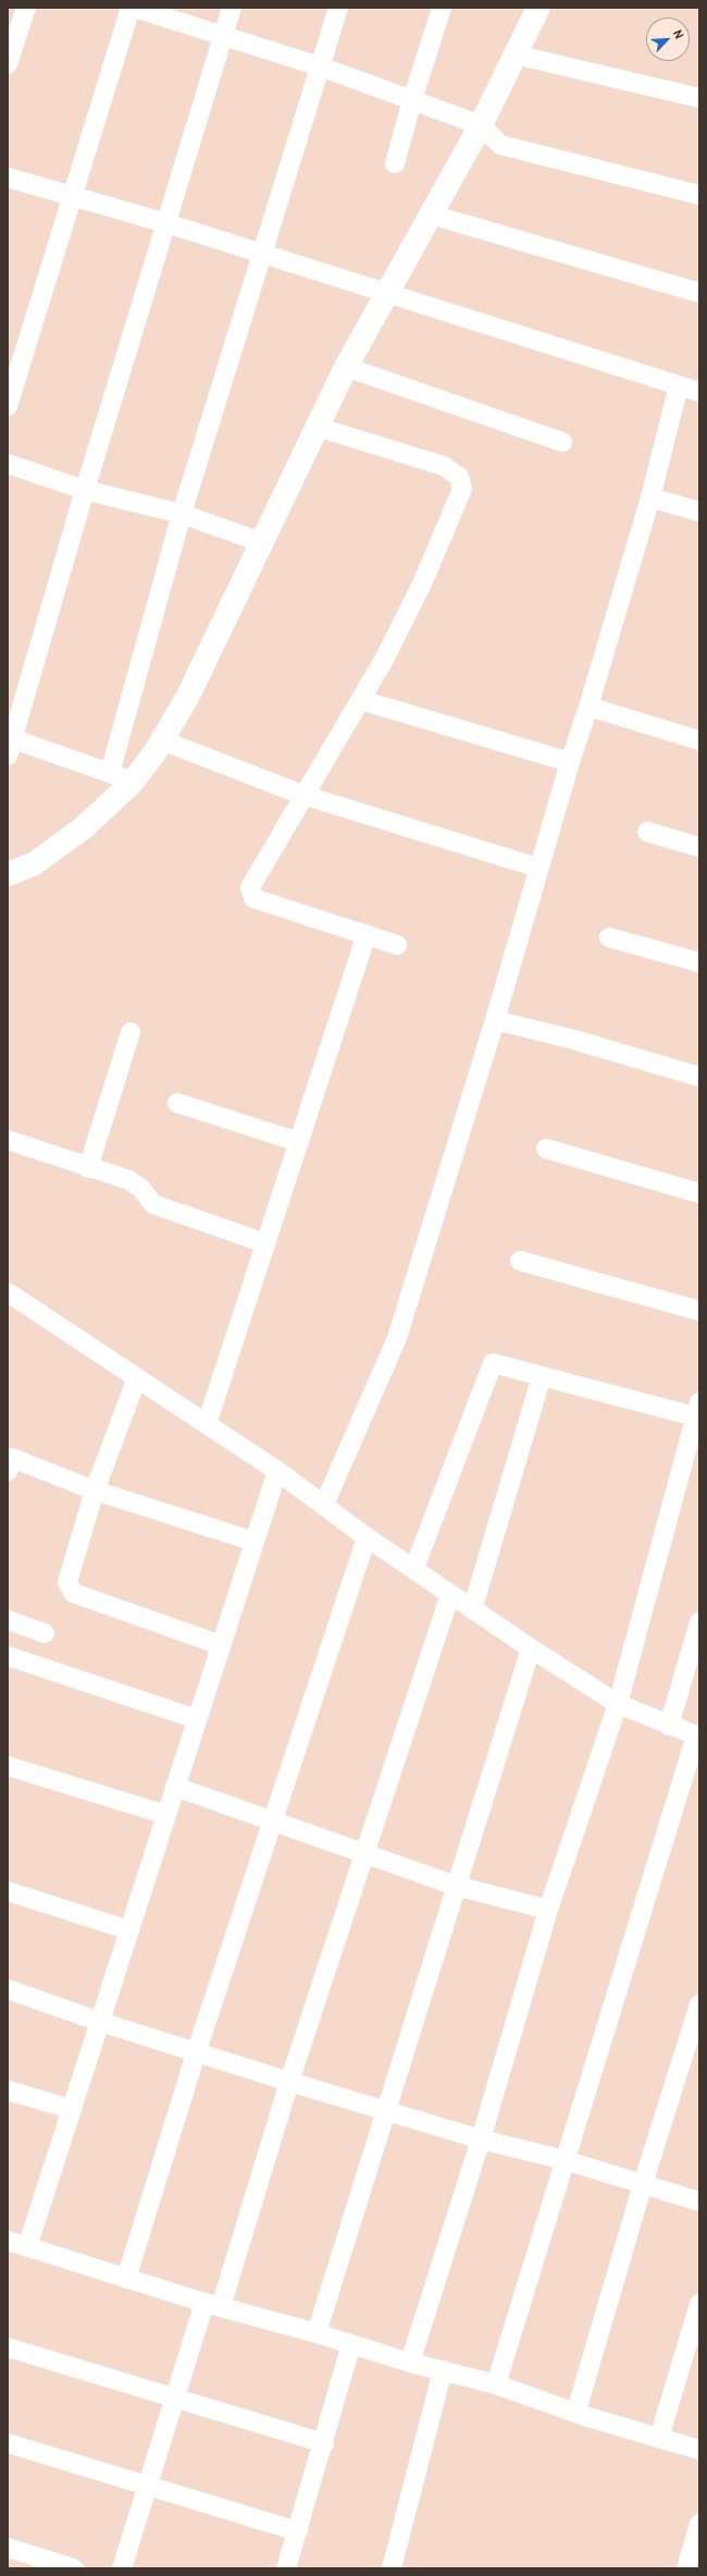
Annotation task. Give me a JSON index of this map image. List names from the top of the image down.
{
  "north": "top right"
}
